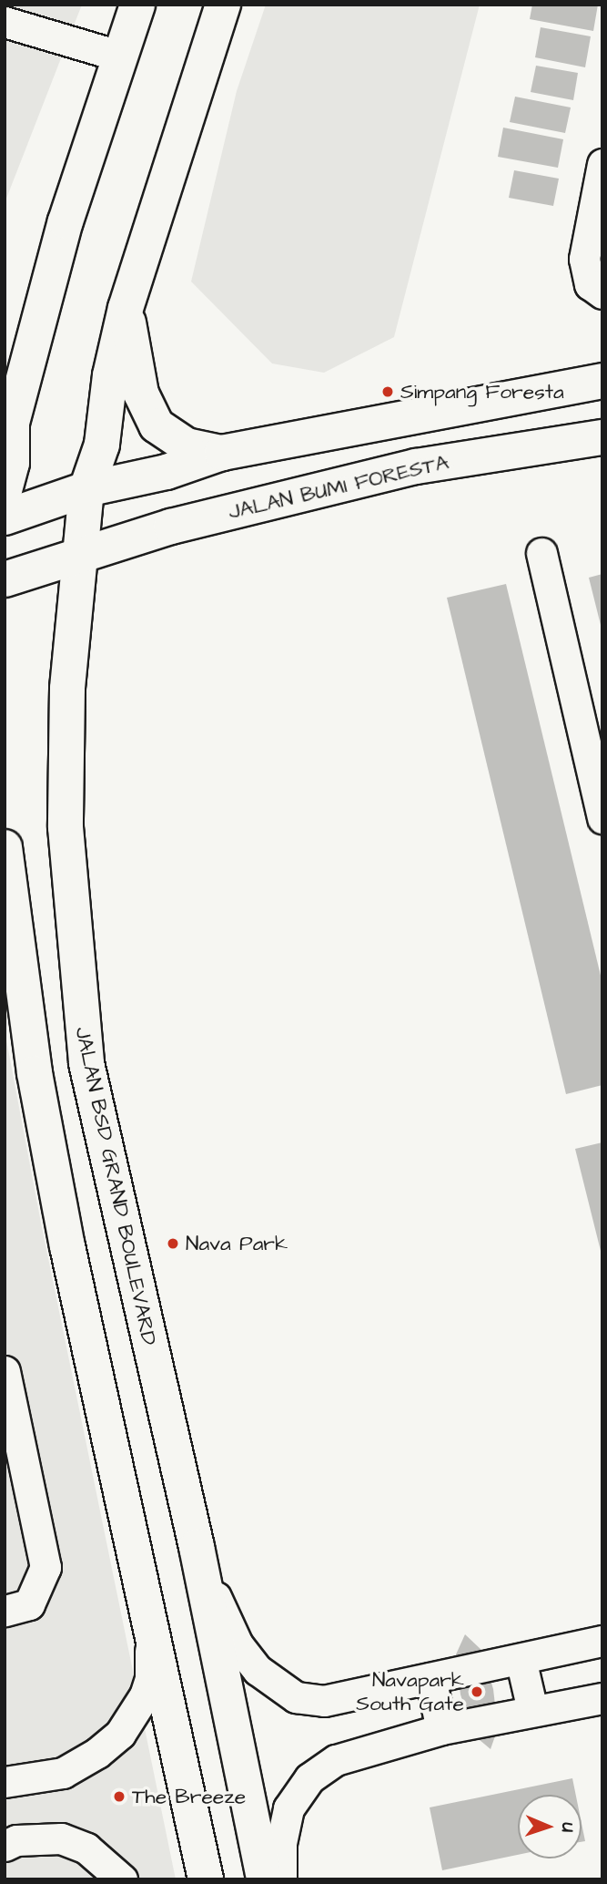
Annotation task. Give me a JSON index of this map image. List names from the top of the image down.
{
  "streets": {
    "main road": ["JALAN BUMI FORESTA", "JALAN BSD GRAND BOULEVARD"]
  },
  "crossings": [
    ["JALAN BUMI FORESTA", "JALAN BSD GRAND BOULEVARD"]
  ],
  "places": [
    "Simpang Foresta",
    "Nava Park",
    "Navapark South Gate",
    "The Breeze"
  ],
  "north": "right"
}
